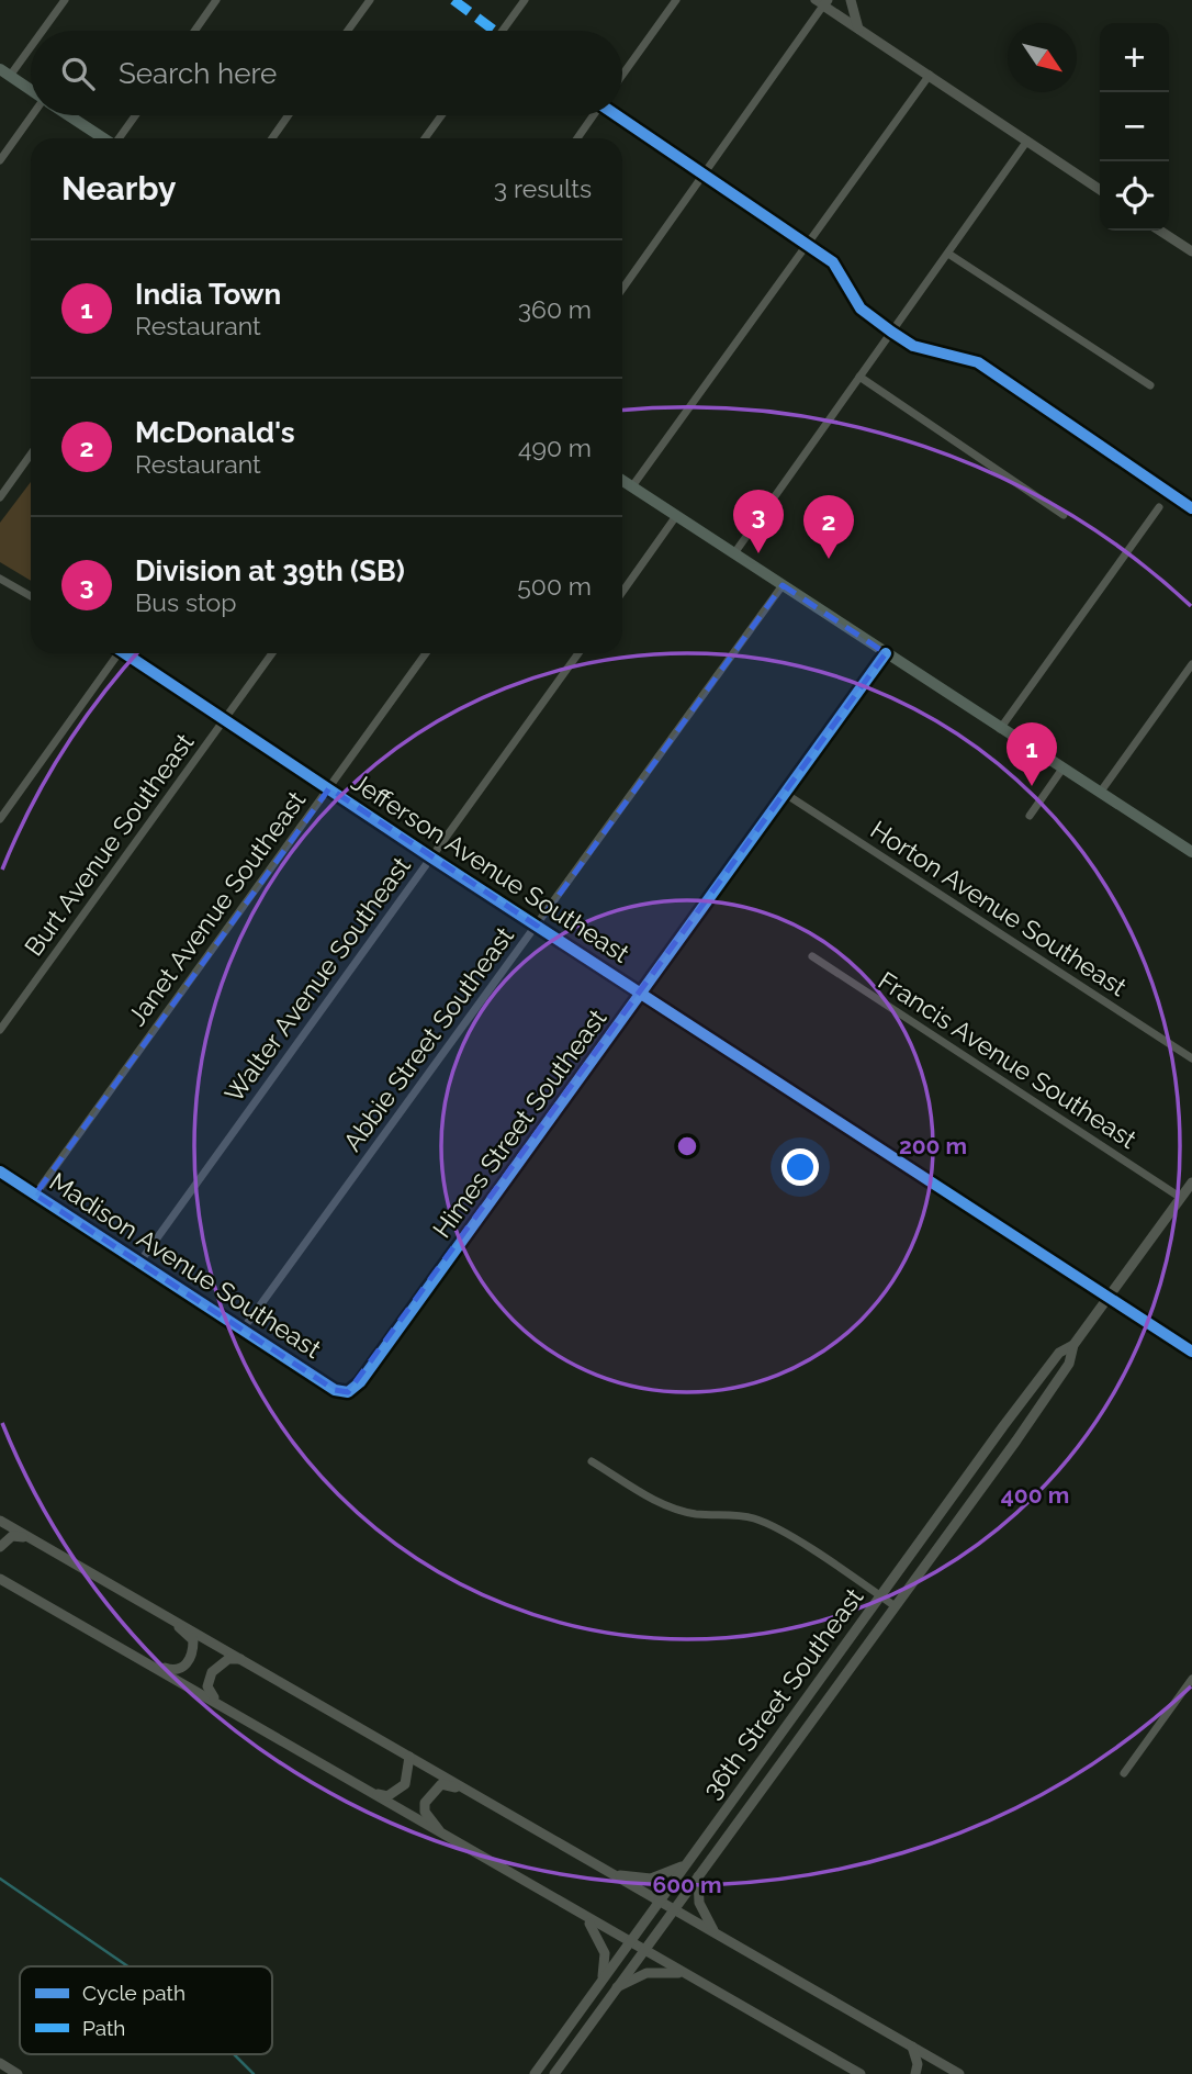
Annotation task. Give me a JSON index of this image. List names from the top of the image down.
{
  "streets": {
    "street": [
      "Burt Avenue Southeast",
      "Jefferson Avenue Southeast",
      "Janet Avenue Southeast",
      "Horton Avenue Southeast",
      "Walter Avenue Southeast",
      "Abbie Street Southeast",
      "Francis Avenue Southeast",
      "Himes Street Southeast",
      "Madison Avenue Southeast",
      "36th Street Southeast"
    ]
  },
  "crossings": [
    ["Burt Avenue Southeast", "Jefferson Avenue Southeast"],
    ["Jefferson Avenue Southeast", "Janet Avenue Southeast"],
    ["Jefferson Avenue Southeast", "Walter Avenue Southeast"],
    ["Jefferson Avenue Southeast", "Abbie Street Southeast"],
    ["Jefferson Avenue Southeast", "Himes Street Southeast"],
    ["Jefferson Avenue Southeast", "36th Street Southeast"],
    ["Janet Avenue Southeast", "Madison Avenue Southeast"],
    ["Horton Avenue Southeast", "Himes Street Southeast"],
    ["Walter Avenue Southeast", "Madison Avenue Southeast"],
    ["Abbie Street Southeast", "Madison Avenue Southeast"],
    ["Francis Avenue Southeast", "36th Street Southeast"],
    ["Himes Street Southeast", "Madison Avenue Southeast"]
  ],
  "legend": ["Cycle path", "Path"],
  "north": "bottom right",
  "page": {
    "map_buttons": ["+", "−"],
    "search": "Search here",
    "heading": ["Nearby", "3 results"],
    "list": [
      {
        "mark": "1",
        "name": "India Town",
        "note": "Restaurant",
        "value": "360 m"
      },
      {
        "mark": "2",
        "name": "McDonald's",
        "note": "Restaurant",
        "value": "490 m"
      },
      {
        "mark": "3",
        "name": "Division at 39th (SB)",
        "note": "Bus stop",
        "value": "500 m"
      }
    ],
    "pins": ["3", "2", "1"]
  },
  "rings": ["200 m", "400 m", "600 m"]
}
